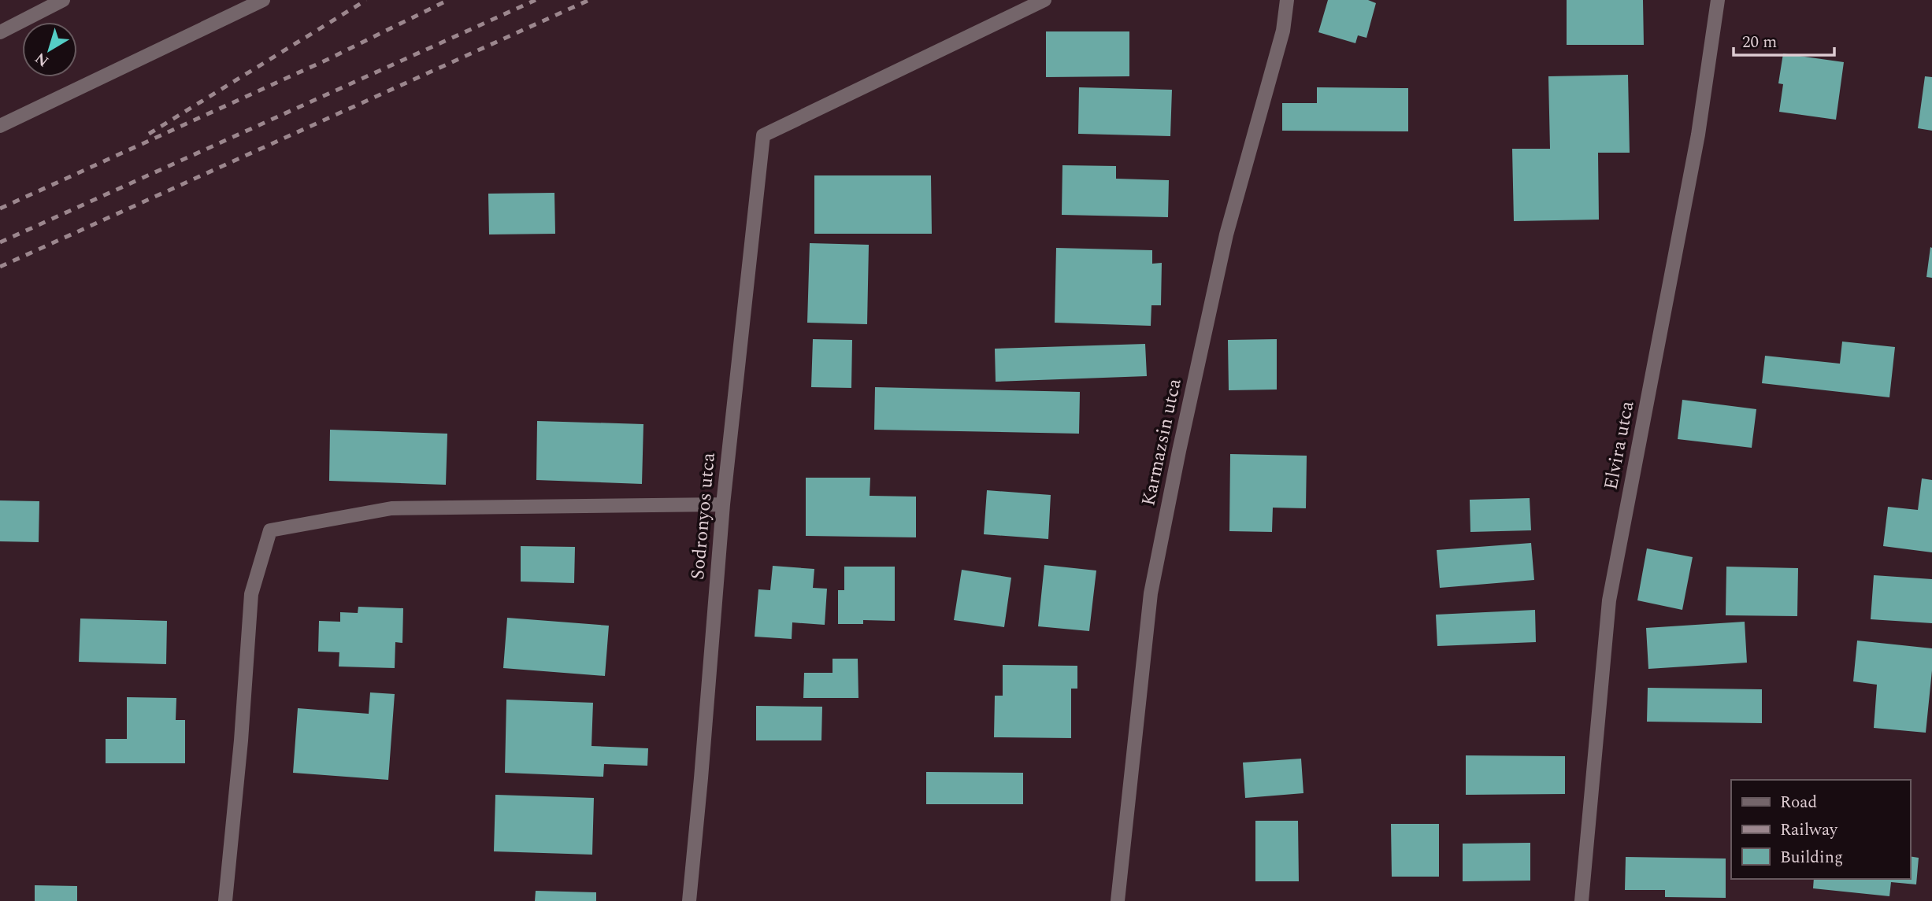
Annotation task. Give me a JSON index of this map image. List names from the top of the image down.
{
  "streets": {
    "street": ["Karmazsin utca", "Elvira utca", "Sodronyos utca"]
  },
  "legend": ["Road", "Railway", "Building"],
  "scale_bar": "20 m",
  "north": "bottom left"
}
